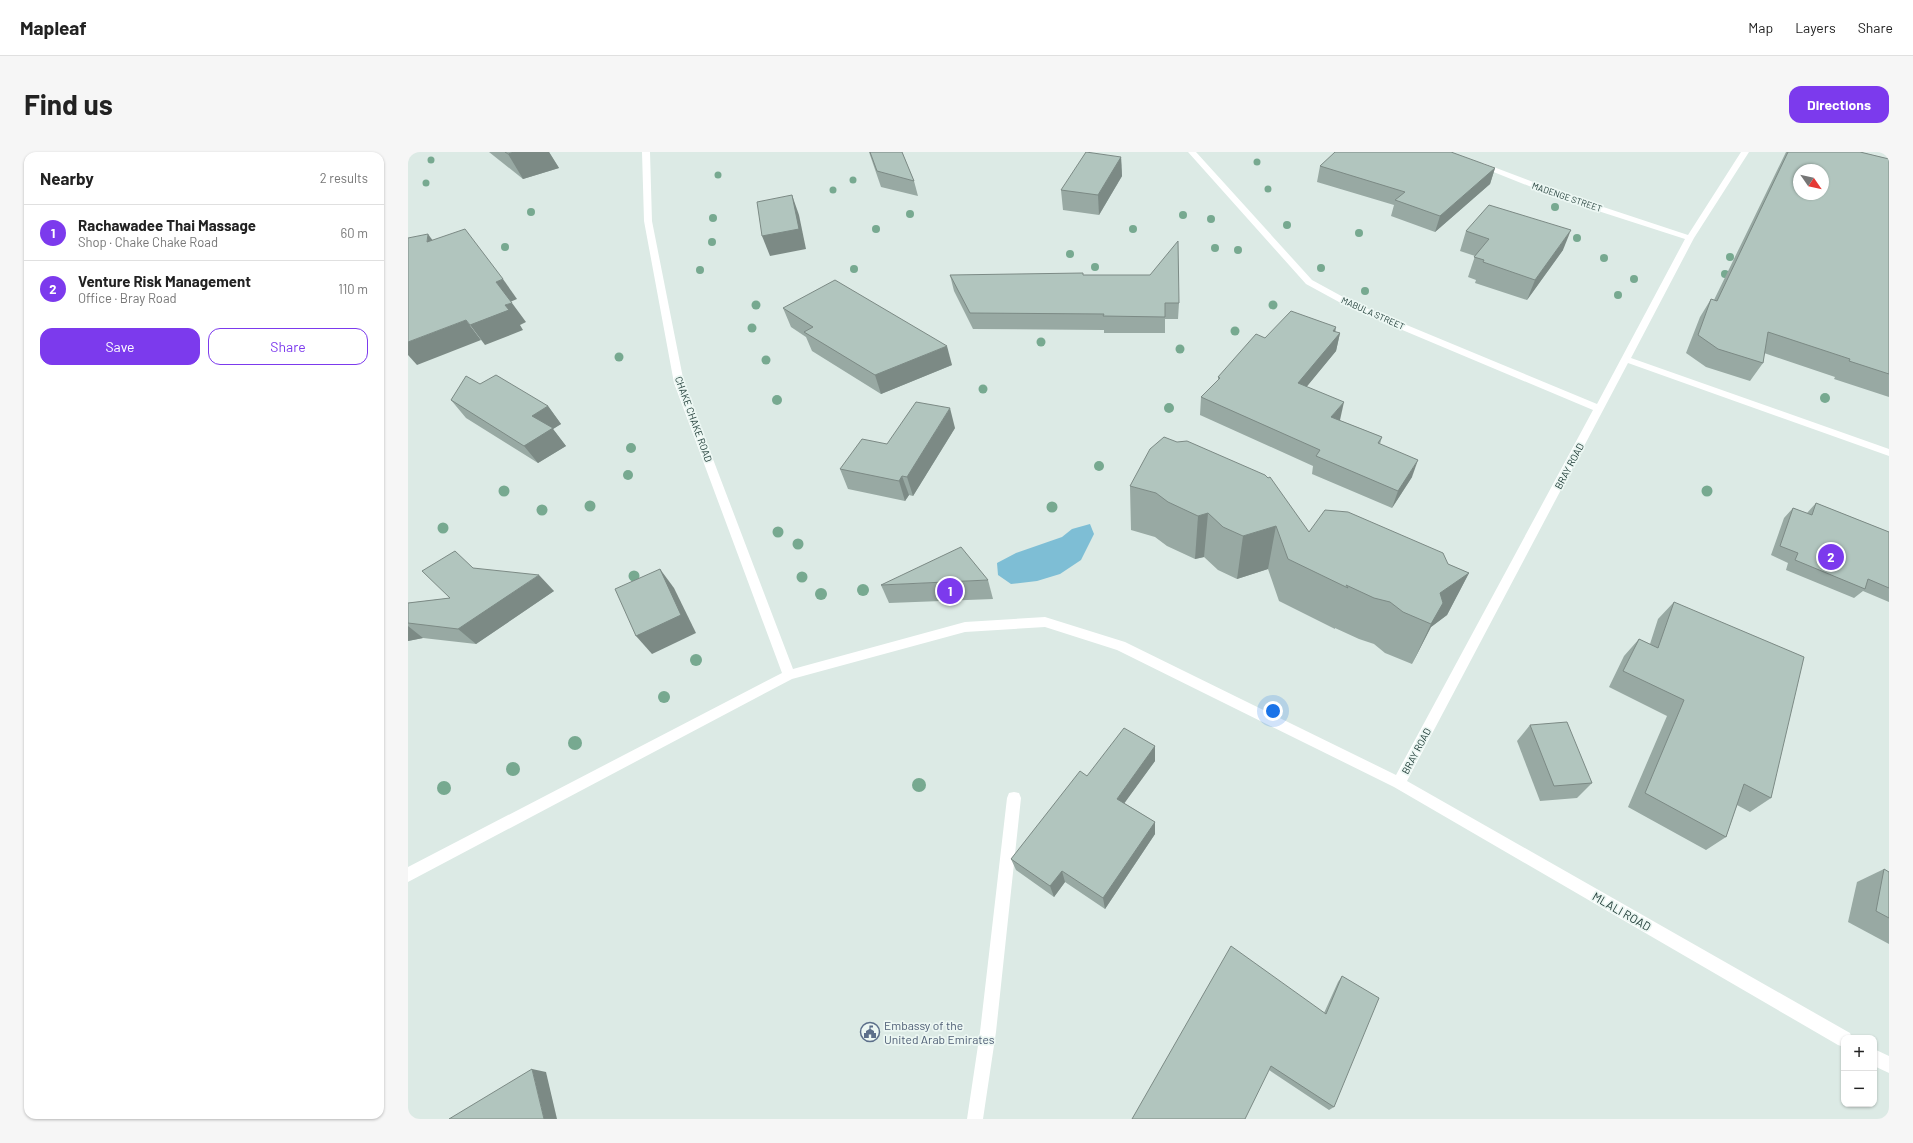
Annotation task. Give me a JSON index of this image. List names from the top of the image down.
{
  "streets": {
    "street": [
      "MADENGE STREET",
      "MABULA STREET",
      "CHAKE CHAKE ROAD",
      "BRAY ROAD",
      "MLALI ROAD"
    ]
  },
  "crossings": [
    ["MADENGE STREET", "BRAY ROAD"],
    ["MABULA STREET", "BRAY ROAD"],
    ["CHAKE CHAKE ROAD", "MLALI ROAD"],
    ["BRAY ROAD", "MLALI ROAD"]
  ],
  "places": {
    "public building": ["Embassy of the United Arab Emirates"]
  },
  "north": "bottom right",
  "page": {
    "header": "Mapleaf",
    "nav": ["Map", "Layers", "Share"],
    "buttons": [
      "Directions",
      ["Save", "Share"]
    ],
    "title": "Find us",
    "heading": ["Nearby", "2 results"],
    "list": [
      {
        "mark": "1",
        "name": "Rachawadee Thai Massage",
        "note": "Shop · Chake Chake Road",
        "value": "60 m"
      },
      {
        "mark": "2",
        "name": "Venture Risk Management",
        "note": "Office · Bray Road",
        "value": "110 m"
      }
    ],
    "pins": ["2", "1"],
    "map_buttons": ["+", "−"]
  }
}
